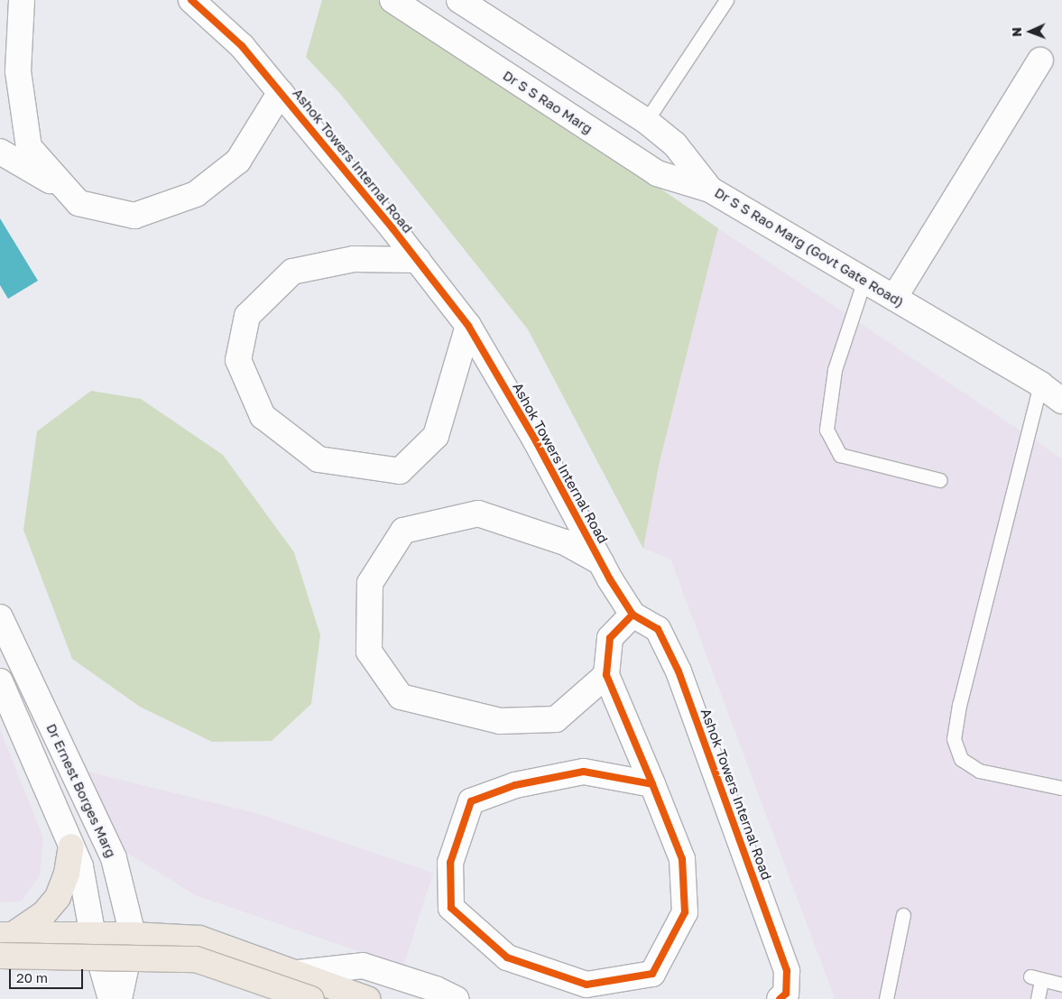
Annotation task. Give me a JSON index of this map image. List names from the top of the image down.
{
  "streets": {
    "street": [
      "Dr S S Rao Marg",
      "Ashok Towers Internal Road",
      "Dr S S Rao Marg (Govt Gate Road)",
      "Dr Ernest Borges Marg"
    ]
  },
  "crossings": [
    ["Dr S S Rao Marg", "Dr S S Rao Marg (Govt Gate Road)"]
  ],
  "scale_bar": "20 m",
  "north": "left"
}
